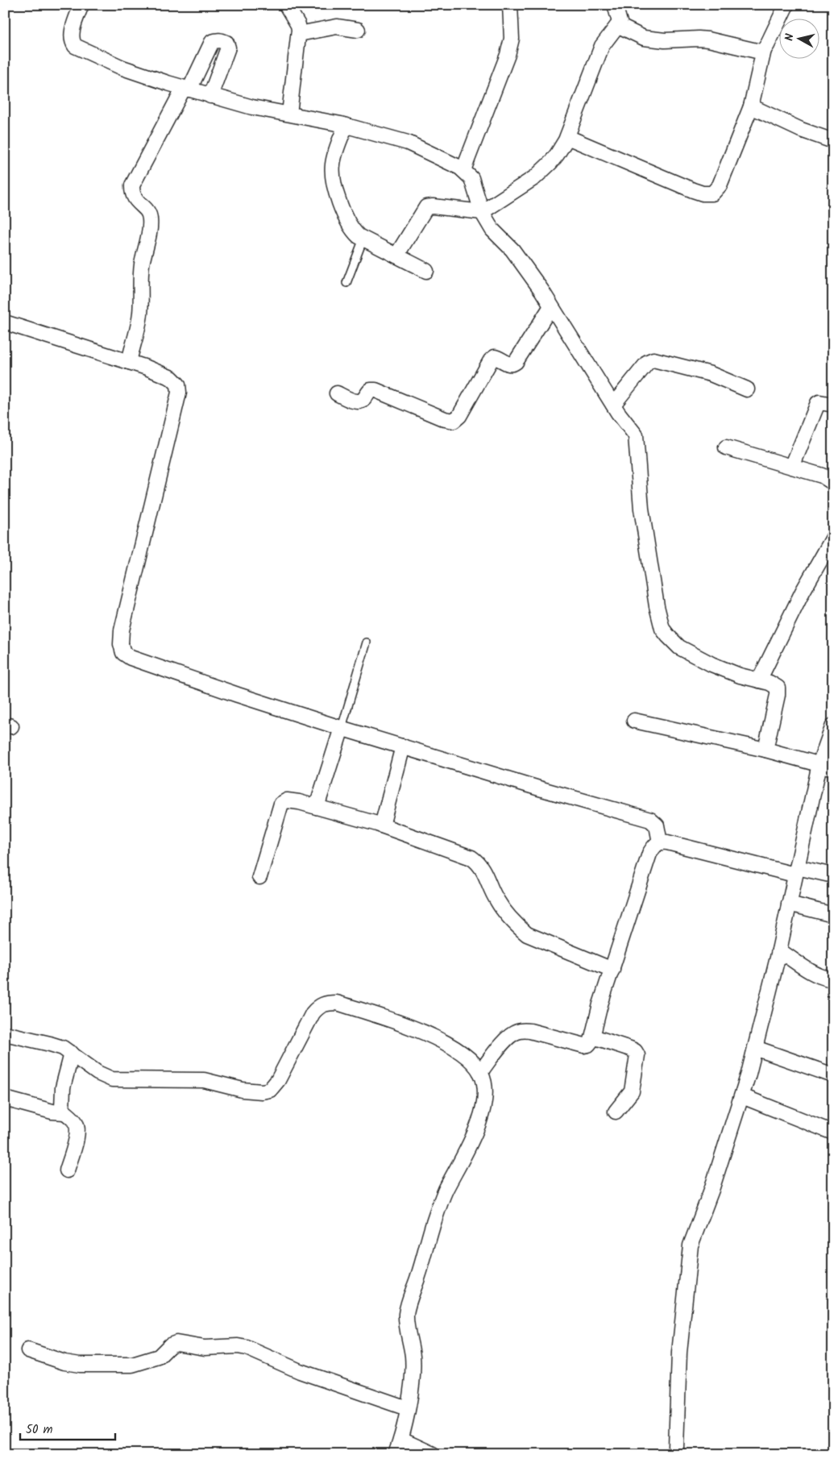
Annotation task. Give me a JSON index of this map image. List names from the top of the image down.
{
  "scale_bar": "50 m",
  "north": "left"
}
